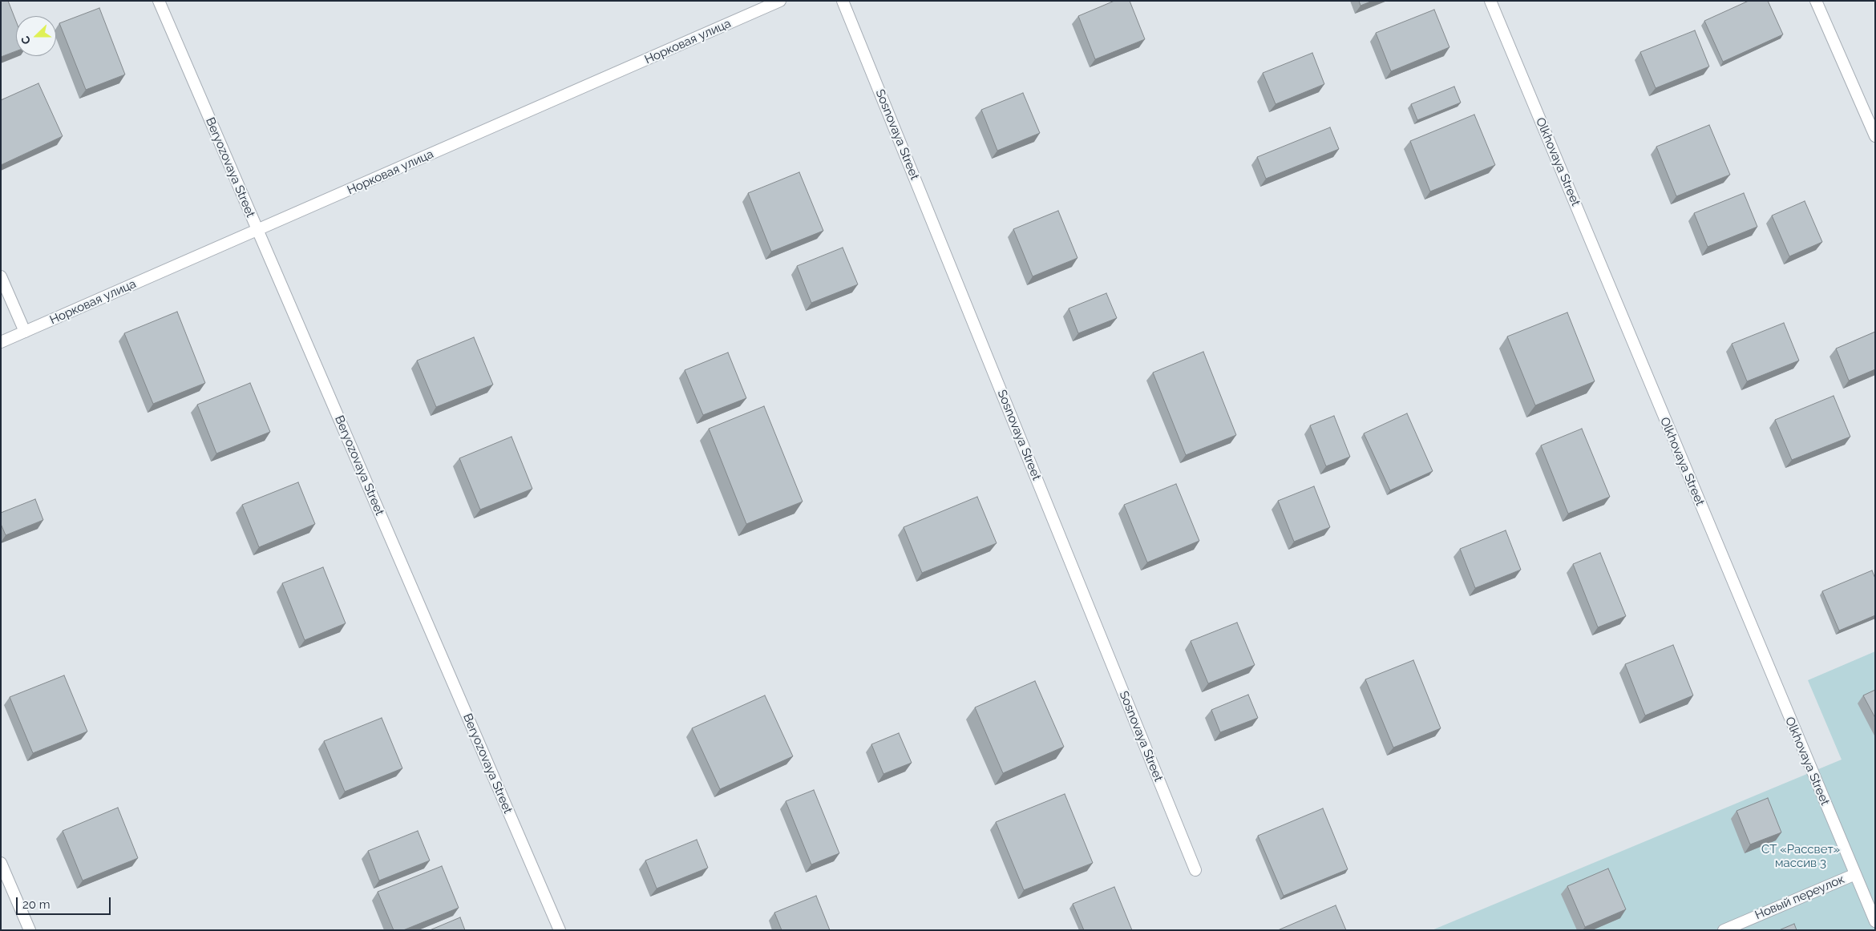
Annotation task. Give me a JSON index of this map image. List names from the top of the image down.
{
  "streets": {
    "street": [
      "Норковая улица",
      "Sosnovaya Street",
      "Olkhovaya Street",
      "Beryozovaya Street",
      "Новый переулок"
    ]
  },
  "crossings": [
    ["Норковая улица", "Beryozovaya Street"],
    ["Olkhovaya Street", "Новый переулок"]
  ],
  "parks": ["СТ «Рассвет» массив 3"],
  "scale_bar": "20 m",
  "north": "left"
}
